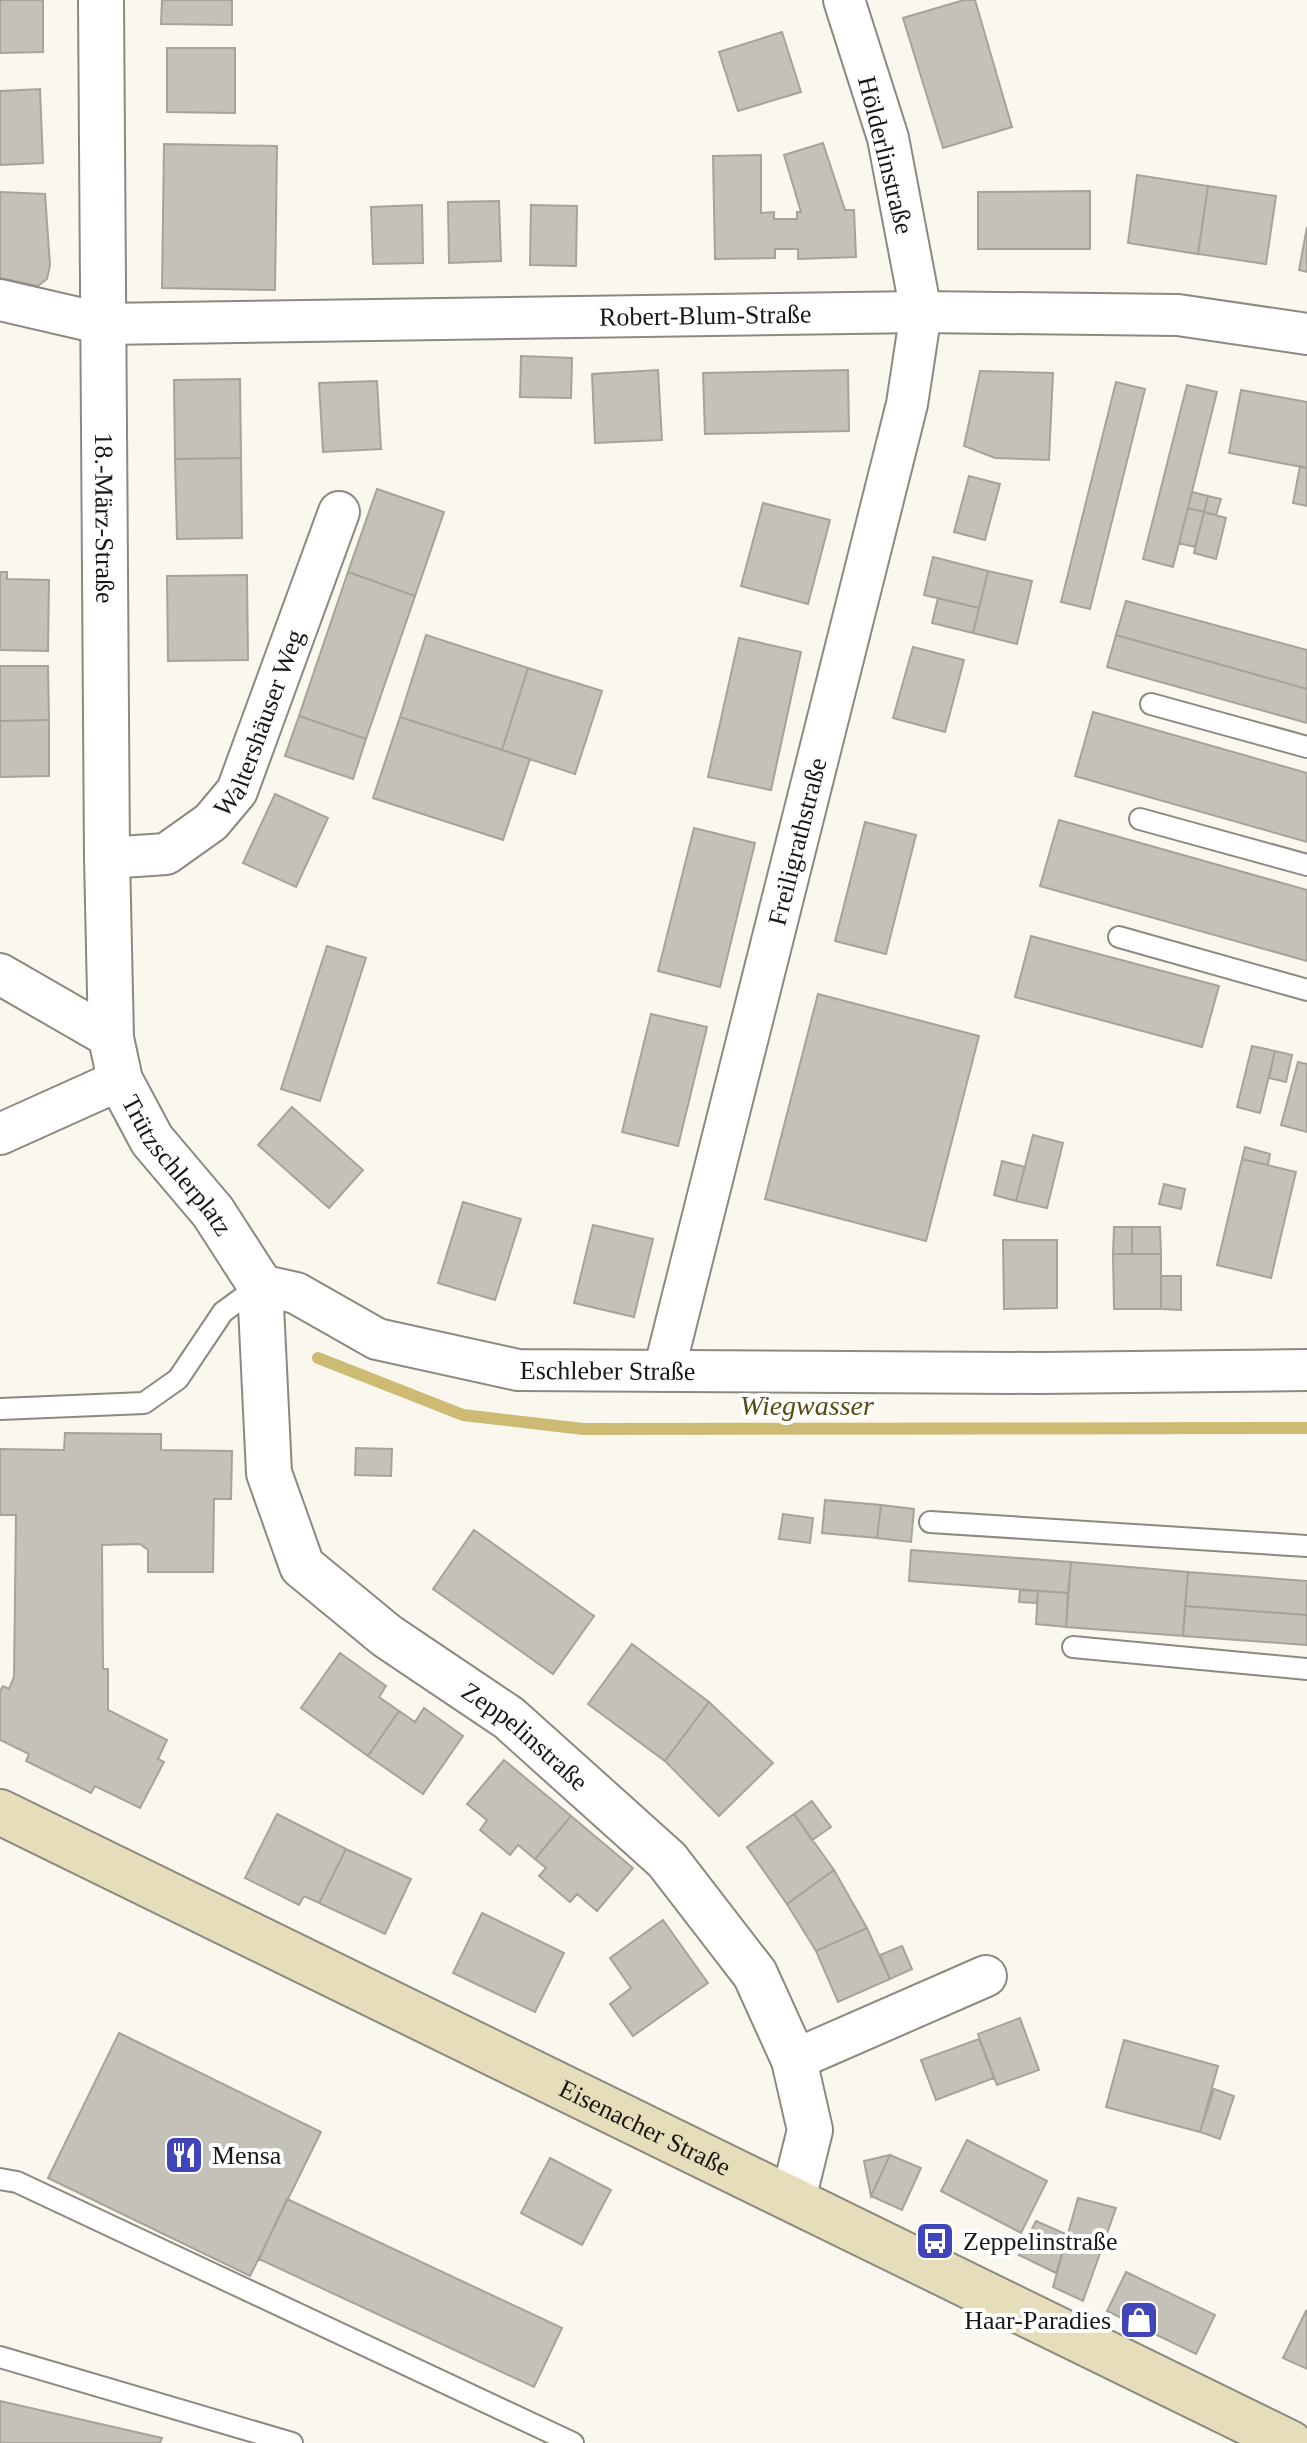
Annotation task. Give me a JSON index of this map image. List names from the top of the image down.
{
  "streets": {
    "main road": ["Eisenacher Straße"],
    "street": [
      "Hölderlinstraße",
      "Robert-Blum-Straße",
      "18.-März-Straße",
      "Waltershäuser Weg",
      "Freiligrathstraße",
      "Trützschlerplatz",
      "Eschleber Straße",
      "Zeppelinstraße"
    ]
  },
  "crossings": [
    ["Hölderlinstraße", "Robert-Blum-Straße"],
    ["Hölderlinstraße", "Freiligrathstraße"],
    ["Robert-Blum-Straße", "18.-März-Straße"],
    ["Robert-Blum-Straße", "Freiligrathstraße"],
    ["18.-März-Straße", "Waltershäuser Weg"],
    ["18.-März-Straße", "Trützschlerplatz"],
    ["Freiligrathstraße", "Eschleber Straße"],
    ["Trützschlerplatz", "Eschleber Straße"],
    ["Trützschlerplatz", "Zeppelinstraße"],
    ["Eschleber Straße", "Zeppelinstraße"],
    ["Zeppelinstraße", "Eisenacher Straße"]
  ],
  "water": ["Wiegwasser"],
  "places": {
    "restaurant": ["Mensa"],
    "bus stop": ["Zeppelinstraße"],
    "shop": ["Haar-Paradies"]
  }
}
